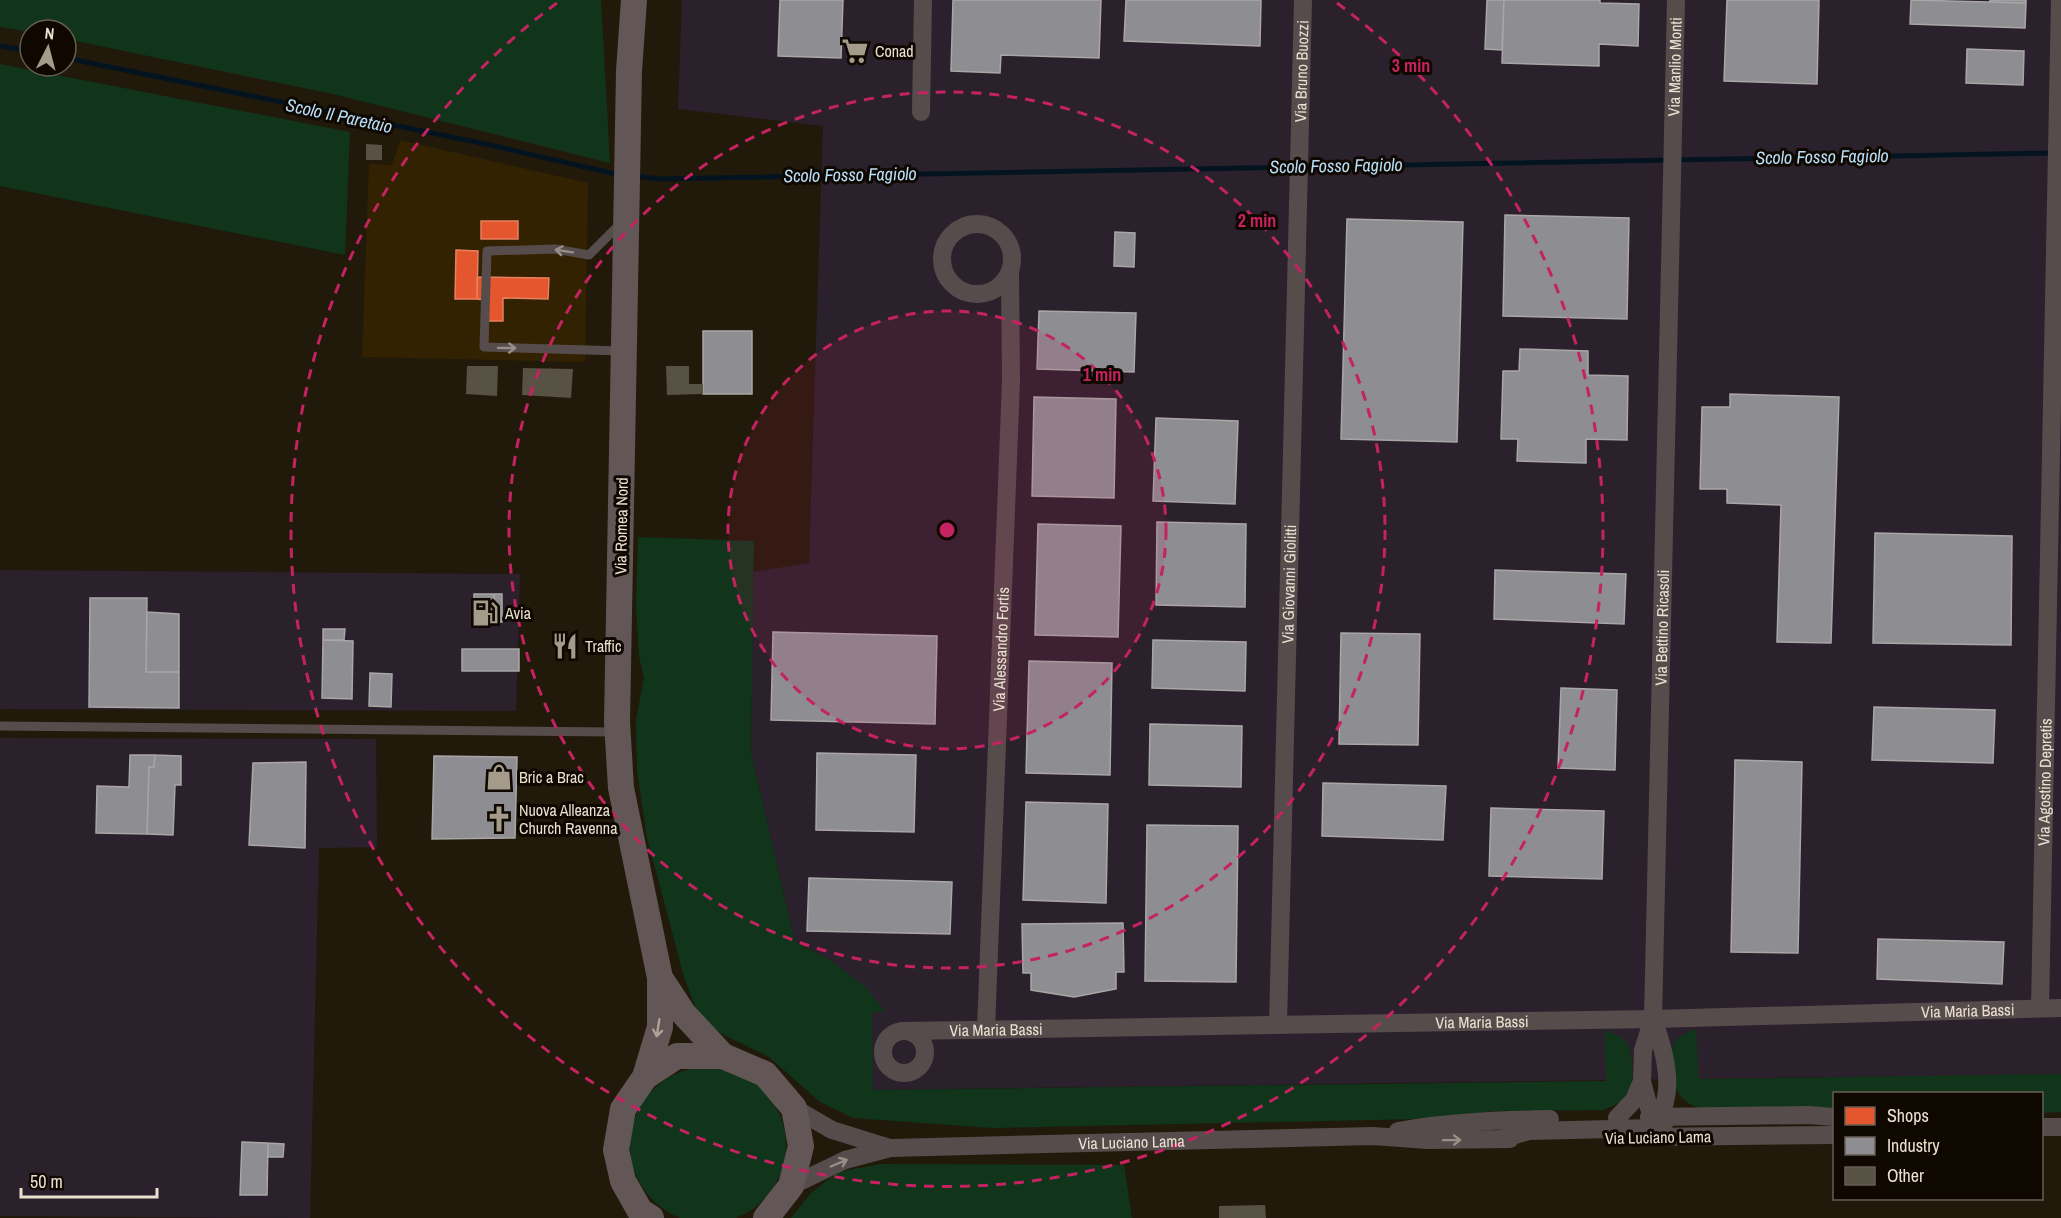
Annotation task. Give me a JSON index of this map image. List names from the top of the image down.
{
  "streets": {
    "main road": ["Via Romea Nord"],
    "street": [
      "Via Manlio Monti",
      "Via Bruno Buozzi",
      "Via Giovanni Giolitti",
      "Via Bettino Ricasoli",
      "Via Alessandro Fortis",
      "Via Agostino Depretis",
      "Via Maria Bassi",
      "Via Luciano Lama"
    ]
  },
  "crossings": [
    ["Via Manlio Monti", "Via Bettino Ricasoli"],
    ["Via Bruno Buozzi", "Via Giovanni Giolitti"],
    ["Via Giovanni Giolitti", "Via Maria Bassi"],
    ["Via Bettino Ricasoli", "Via Maria Bassi"],
    ["Via Bettino Ricasoli", "Via Luciano Lama"],
    ["Via Alessandro Fortis", "Via Maria Bassi"],
    ["Via Agostino Depretis", "Via Maria Bassi"]
  ],
  "water": ["Scolo Il Paretaio", "Scolo Fosso Fagiolo"],
  "places": {
    "supermarket": ["Conad"],
    "fuel station": ["Avia"],
    "restaurant": ["Traffic"],
    "shop": ["Bric a Brac"],
    "church": ["Nuova Alleanza Church Ravenna"]
  },
  "legend": ["Shops", "Industry", "Other"],
  "scale_bar": "50 m",
  "north": "top",
  "rings": ["3 min", "2 min", "1 min"]
}
